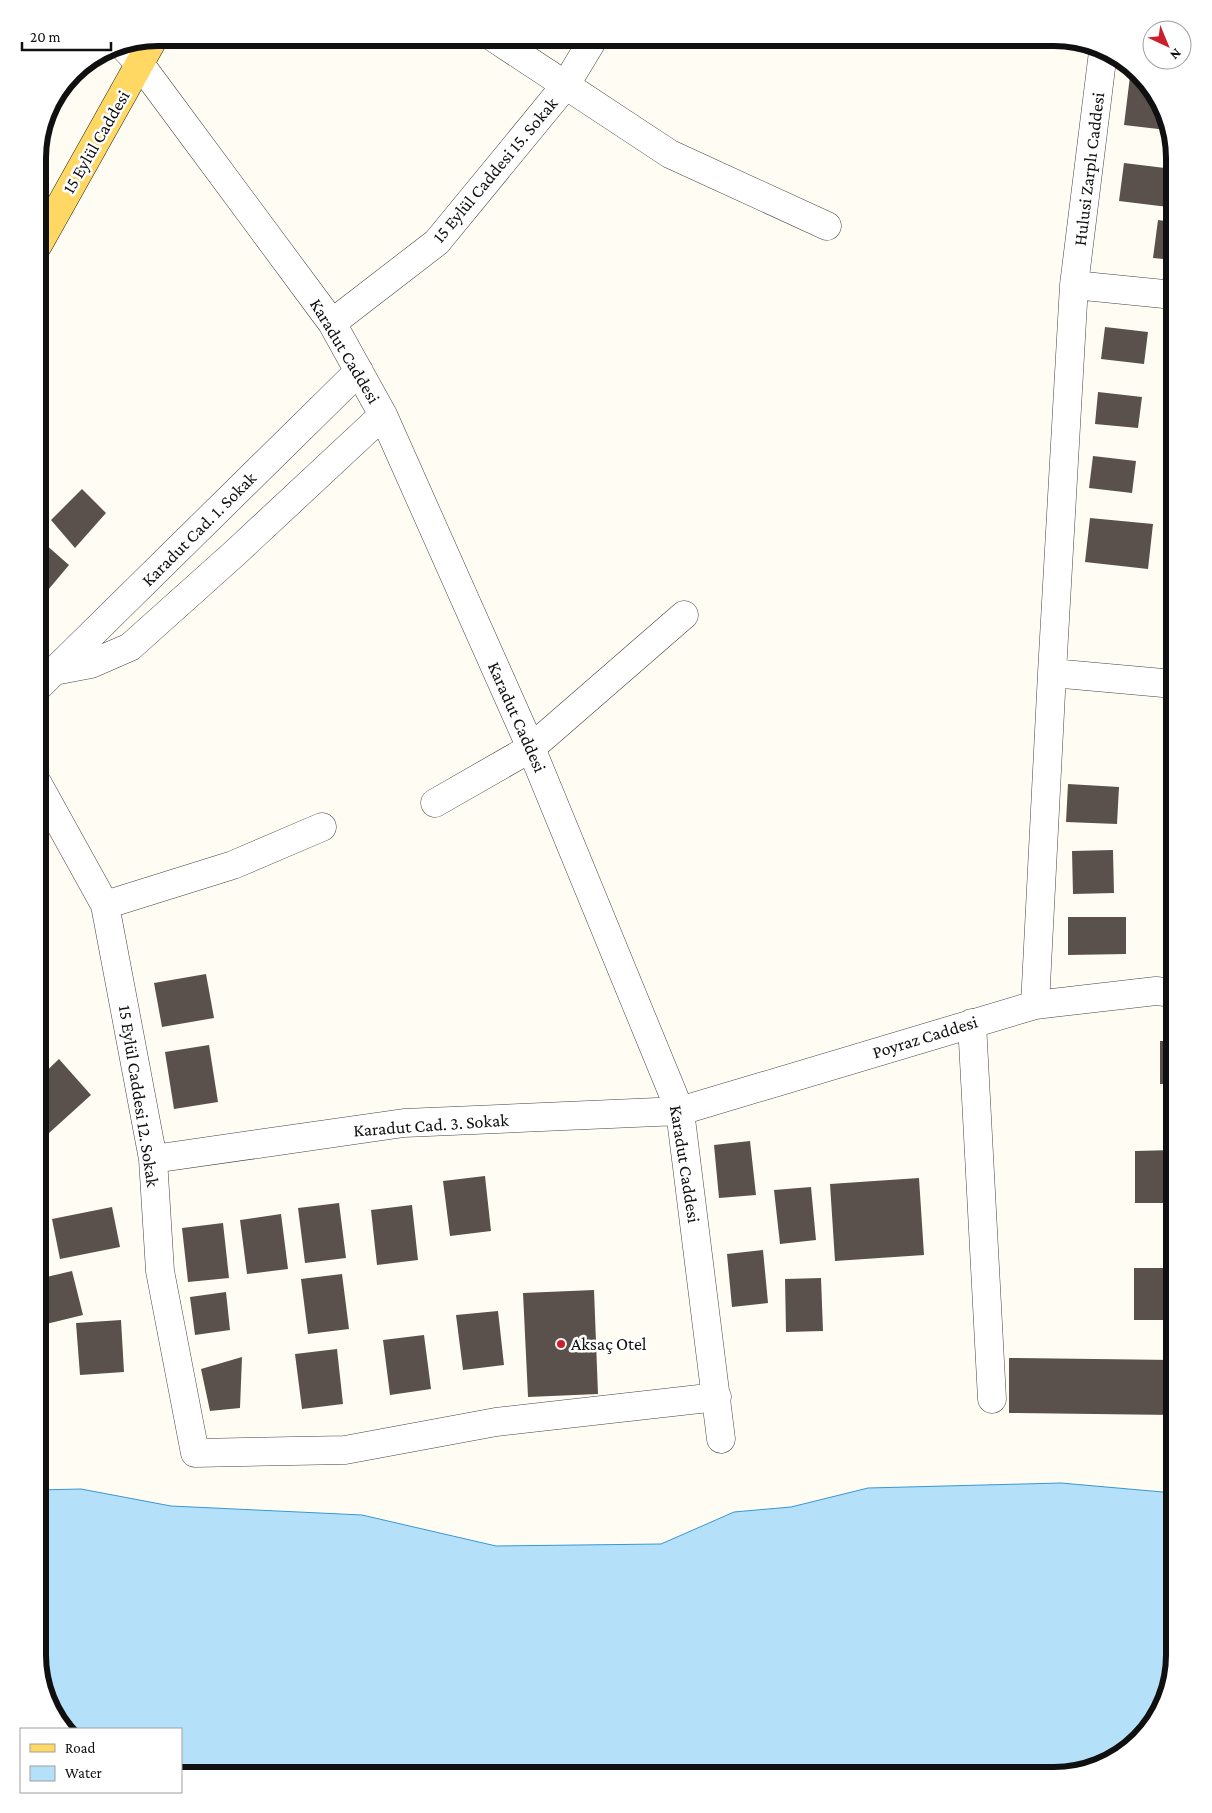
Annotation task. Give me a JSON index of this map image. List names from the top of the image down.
{
  "streets": {
    "main road": ["15 Eylül Caddesi"],
    "street": [
      "Hulusi Zarplı Caddesi",
      "15 Eylül Caddesi 15. Sokak",
      "Karadut Caddesi",
      "Karadut Cad. 1. Sokak",
      "Poyraz Caddesi",
      "15 Eylül Caddesi 12. Sokak",
      "Karadut Cad. 3. Sokak"
    ]
  },
  "crossings": [
    ["15 Eylül Caddesi", "Karadut Caddesi"],
    ["Hulusi Zarplı Caddesi", "Poyraz Caddesi"],
    ["15 Eylül Caddesi 15. Sokak", "Karadut Caddesi"],
    ["Karadut Caddesi", "Karadut Cad. 1. Sokak"],
    ["Karadut Caddesi", "Poyraz Caddesi"],
    ["Karadut Caddesi", "15 Eylül Caddesi 12. Sokak"],
    ["Karadut Caddesi", "Karadut Cad. 3. Sokak"],
    ["Poyraz Caddesi", "Karadut Cad. 3. Sokak"],
    ["15 Eylül Caddesi 12. Sokak", "Karadut Cad. 3. Sokak"]
  ],
  "places": ["Aksaç Otel"],
  "legend": ["Road", "Water"],
  "scale_bar": "20 m",
  "north": "bottom right"
}
